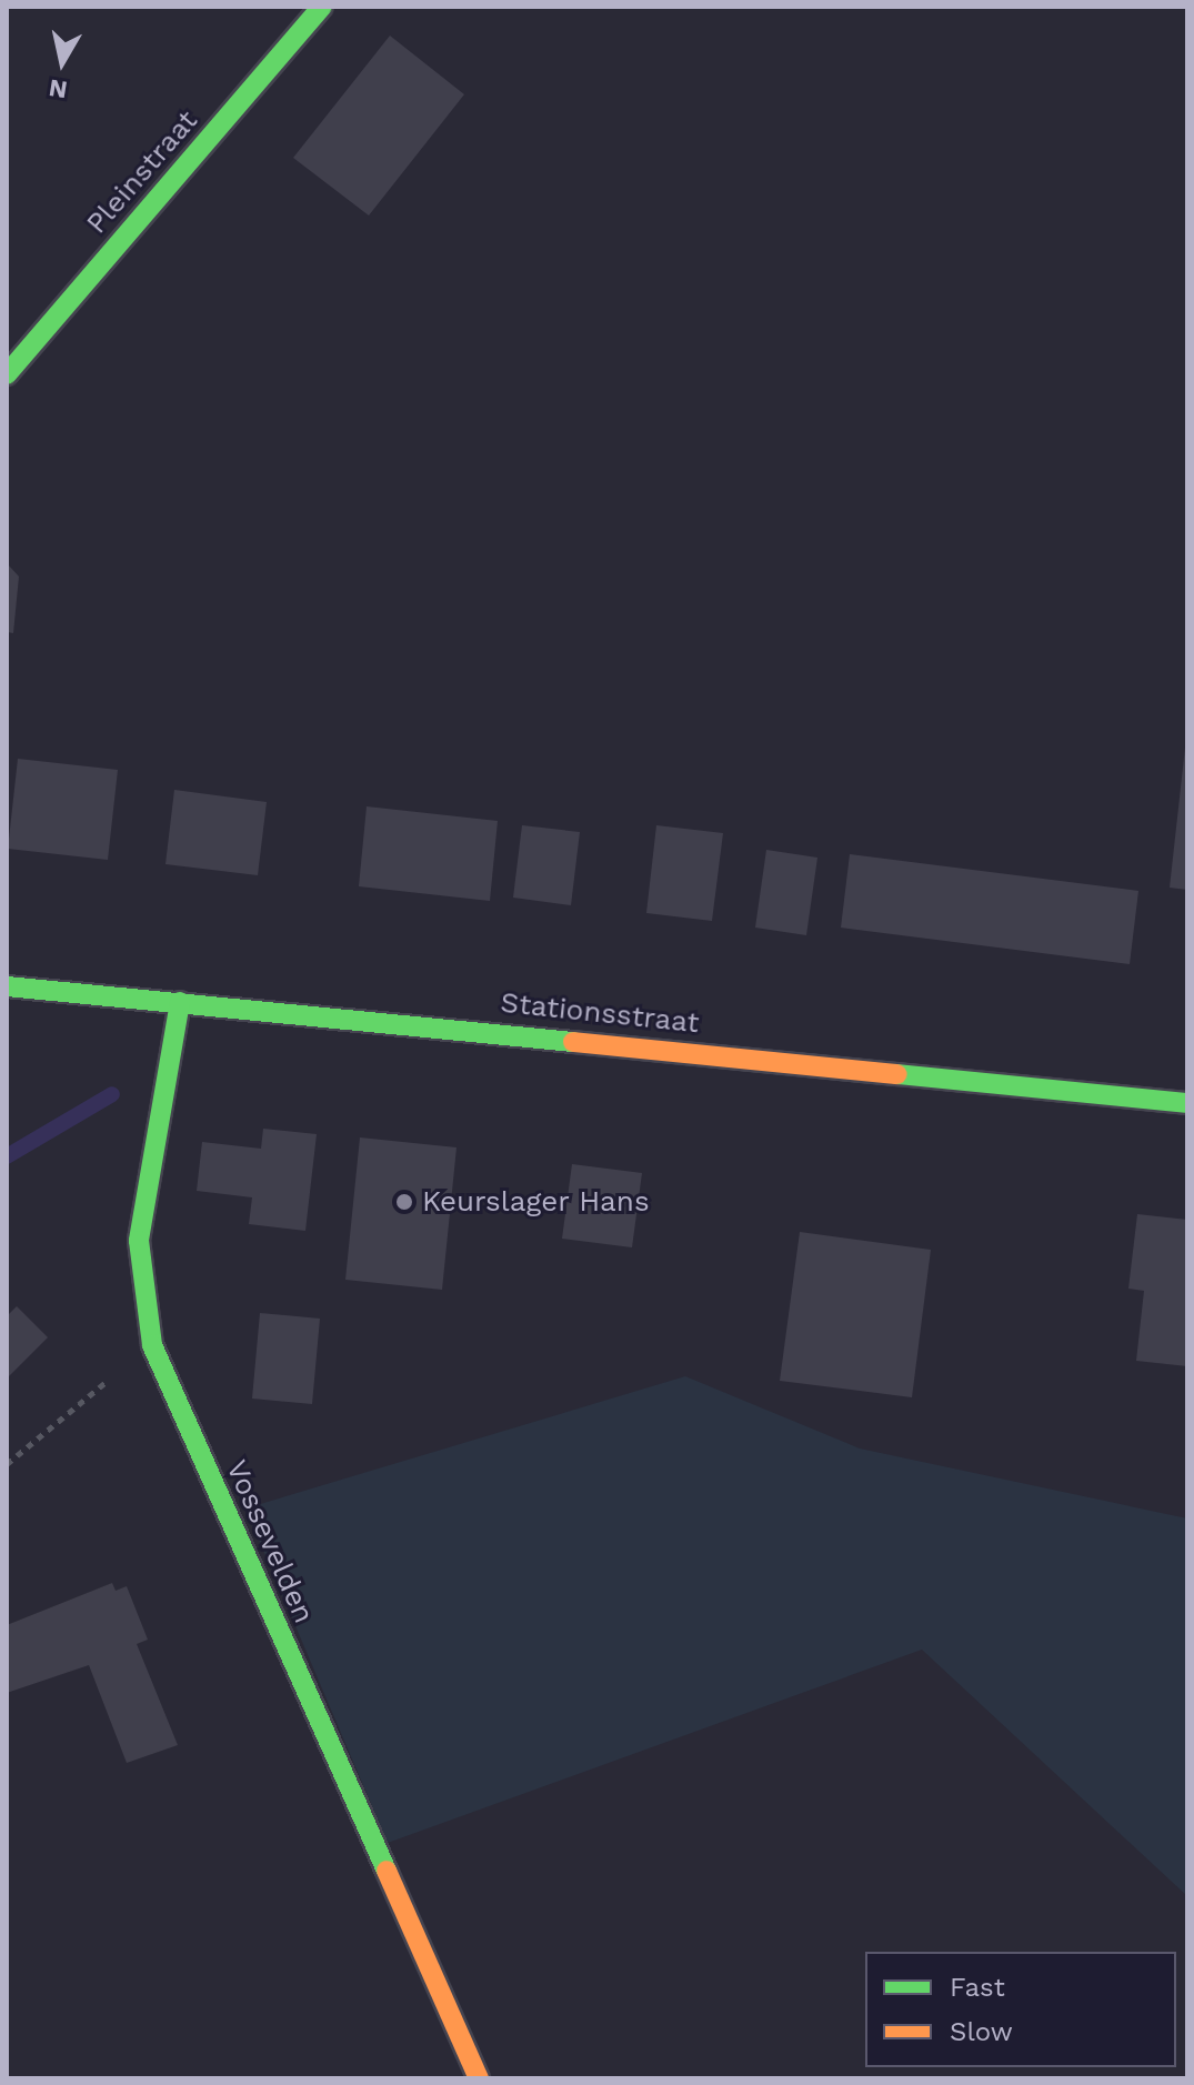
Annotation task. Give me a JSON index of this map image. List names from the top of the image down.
{
  "streets": {
    "street": ["Pleinstraat", "Stationsstraat", "Vossevelden"]
  },
  "crossings": [
    ["Stationsstraat", "Vossevelden"]
  ],
  "places": ["Keurslager Hans"],
  "legend": ["Fast", "Slow"],
  "north": "bottom"
}
